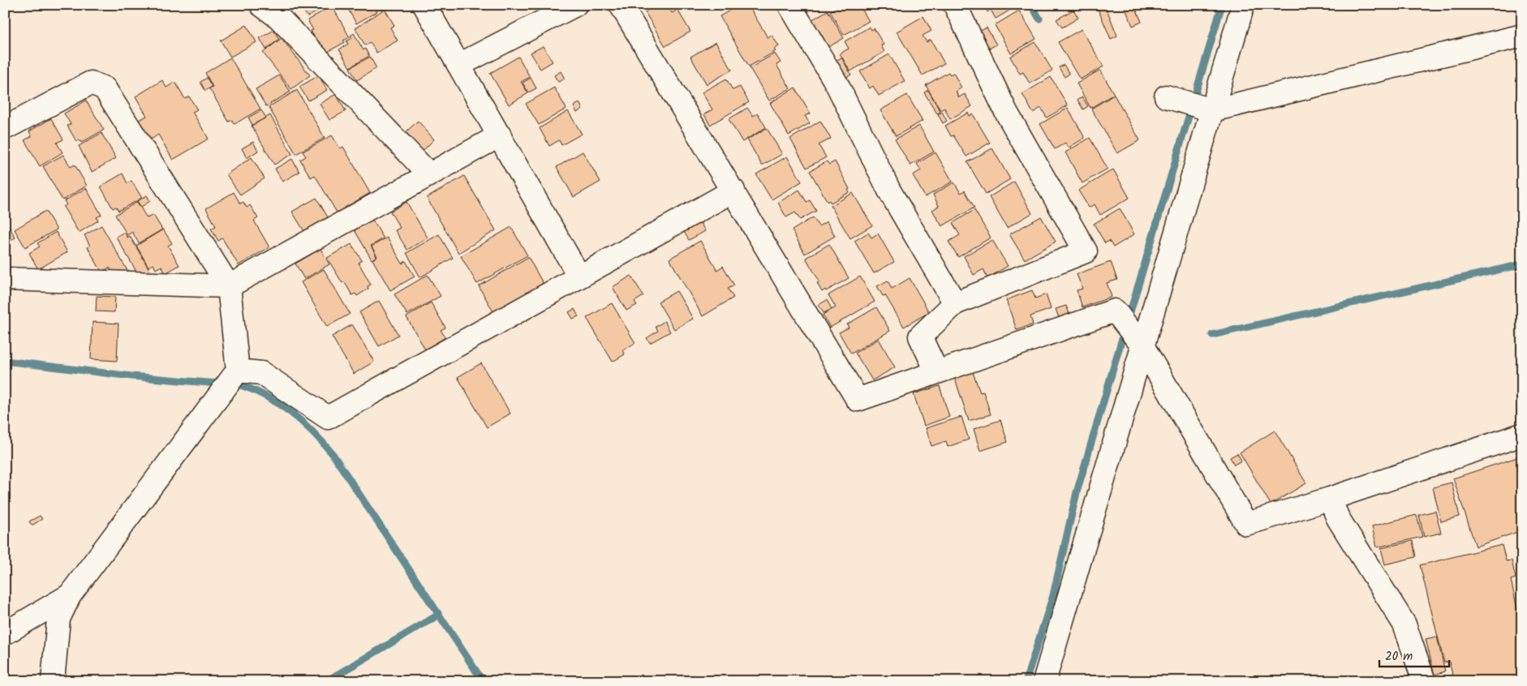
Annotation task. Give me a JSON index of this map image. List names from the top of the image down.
{
  "scale_bar": "20 m"
}
